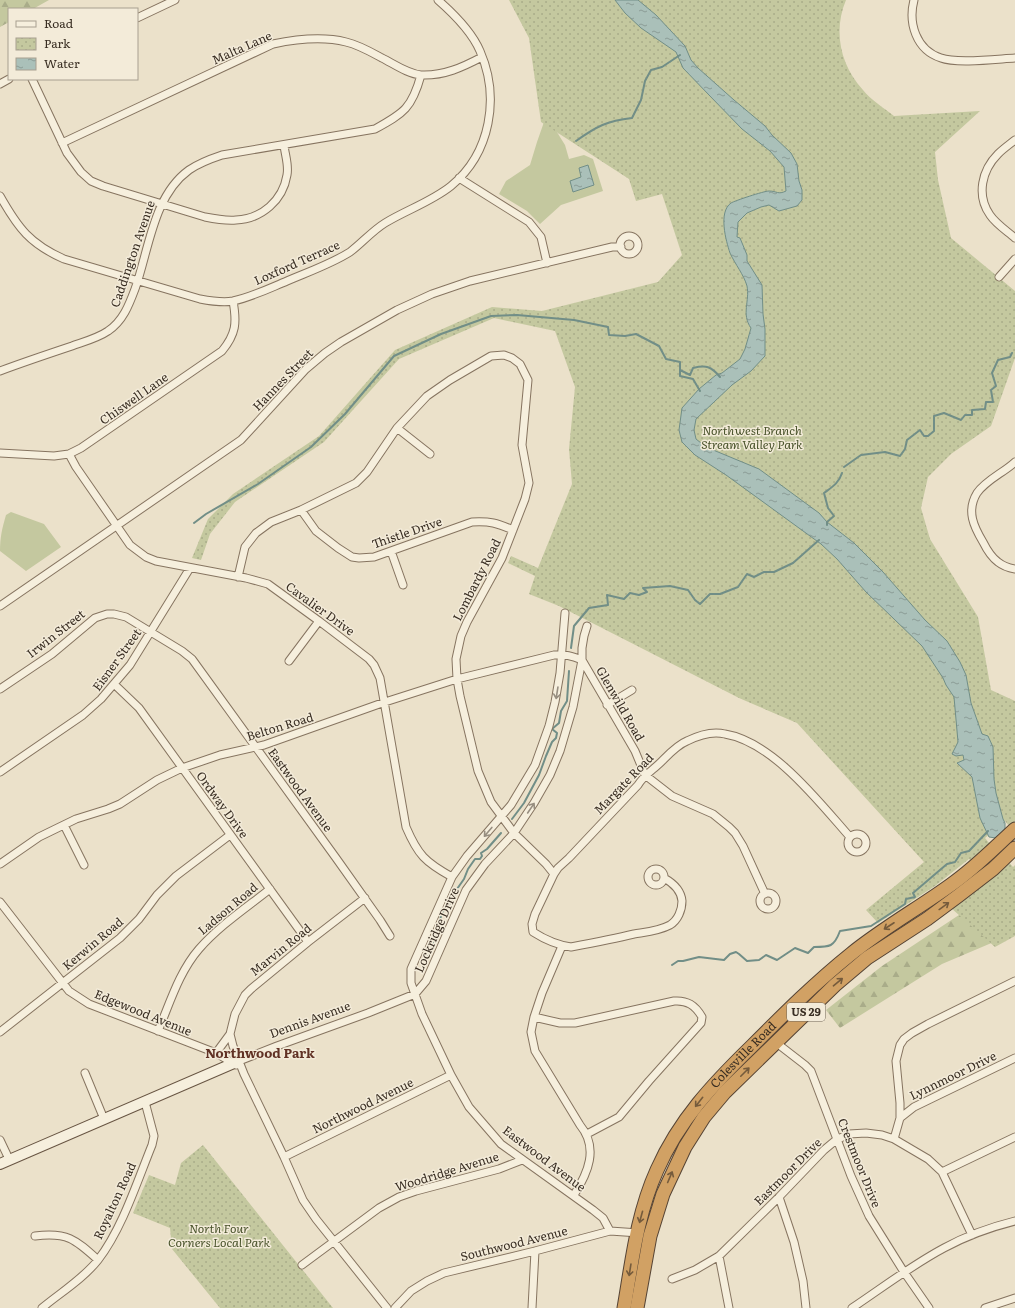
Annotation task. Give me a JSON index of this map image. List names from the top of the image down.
{
  "streets": {
    "highway": ["US 29", "Colesville Road"],
    "street": [
      "Malta Lane",
      "Caddington Avenue",
      "Loxford Terrace",
      "Hannes Street",
      "Chiswell Lane",
      "Thistle Drive",
      "Lombardy Road",
      "Cavalier Drive",
      "Irwin Street",
      "Eisner Street",
      "Glenwild Road",
      "Belton Road",
      "Margate Road",
      "Eastwood Avenue",
      "Ordway Drive",
      "Ladson Road",
      "Lockridge Drive",
      "Kerwin Road",
      "Marvin Road",
      "Edgewood Avenue",
      "Dennis Avenue",
      "Lynnmoor Drive",
      "Northwood Avenue",
      "Crestmoor Drive",
      "Woodridge Avenue",
      "Eastmoor Drive",
      "Royalton Road",
      "Southwood Avenue"
    ]
  },
  "crossings": [
    ["Malta Lane", "Caddington Avenue"],
    ["Malta Lane", "Loxford Terrace"],
    ["Caddington Avenue", "Loxford Terrace"],
    ["Loxford Terrace", "Chiswell Lane"],
    ["Hannes Street", "Cavalier Drive"],
    ["Chiswell Lane", "Cavalier Drive"],
    ["Thistle Drive", "Lombardy Road"],
    ["Lombardy Road", "Cavalier Drive"],
    ["Lombardy Road", "Belton Road"],
    ["Lombardy Road", "Margate Road"],
    ["Lombardy Road", "Lockridge Drive"],
    ["Cavalier Drive", "Eisner Street"],
    ["Cavalier Drive", "Belton Road"],
    ["Cavalier Drive", "Lockridge Drive"],
    ["Irwin Street", "Eisner Street"],
    ["Irwin Street", "Eastwood Avenue"],
    ["Eisner Street", "Eastwood Avenue"],
    ["Eisner Street", "Ordway Drive"],
    ["Glenwild Road", "Belton Road"],
    ["Glenwild Road", "Margate Road"],
    ["Glenwild Road", "Lockridge Drive"],
    ["Belton Road", "Eastwood Avenue"],
    ["Belton Road", "Ordway Drive"],
    ["Belton Road", "Lockridge Drive"],
    ["Eastwood Avenue", "Lockridge Drive"],
    ["Eastwood Avenue", "Marvin Road"],
    ["Eastwood Avenue", "Dennis Avenue"],
    ["Eastwood Avenue", "Northwood Avenue"],
    ["Eastwood Avenue", "Woodridge Avenue"],
    ["Eastwood Avenue", "Southwood Avenue"],
    ["Ordway Drive", "Ladson Road"],
    ["Ordway Drive", "Kerwin Road"],
    ["Ordway Drive", "Marvin Road"],
    ["Ladson Road", "Edgewood Avenue"],
    ["Lockridge Drive", "Dennis Avenue"],
    ["Kerwin Road", "Edgewood Avenue"],
    ["Marvin Road", "Edgewood Avenue"],
    ["Edgewood Avenue", "Dennis Avenue"],
    ["Edgewood Avenue", "Northwood Avenue"],
    ["Edgewood Avenue", "Woodridge Avenue"],
    ["Dennis Avenue", "Royalton Road"],
    ["Colesville Road", "Crestmoor Drive"],
    ["Colesville Road", "Southwood Avenue"],
    ["Crestmoor Drive", "Eastmoor Drive"]
  ],
  "districts": ["Northwood Park"],
  "parks": ["Northwest Branch Stream Valley Park", "North Four Corners Local Park"],
  "legend": ["Road", "Park", "Water"]
}
